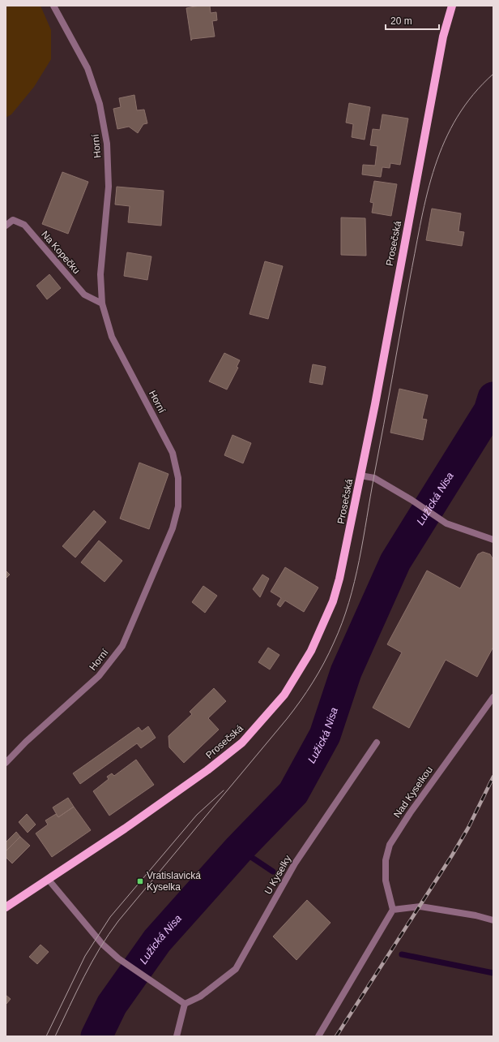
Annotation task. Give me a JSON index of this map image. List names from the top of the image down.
{
  "streets": {
    "main road": ["Prosečská"],
    "street": [
      "Horní",
      "Na Kopečku",
      "Nad Kyselkou",
      "U Kyselky"
    ]
  },
  "crossings": [
    ["Horní", "Na Kopečku"]
  ],
  "water": ["Lužická Nisa"],
  "places": {
    "transit": ["Vratislavická Kyselka"]
  },
  "scale_bar": "20 m"
}
